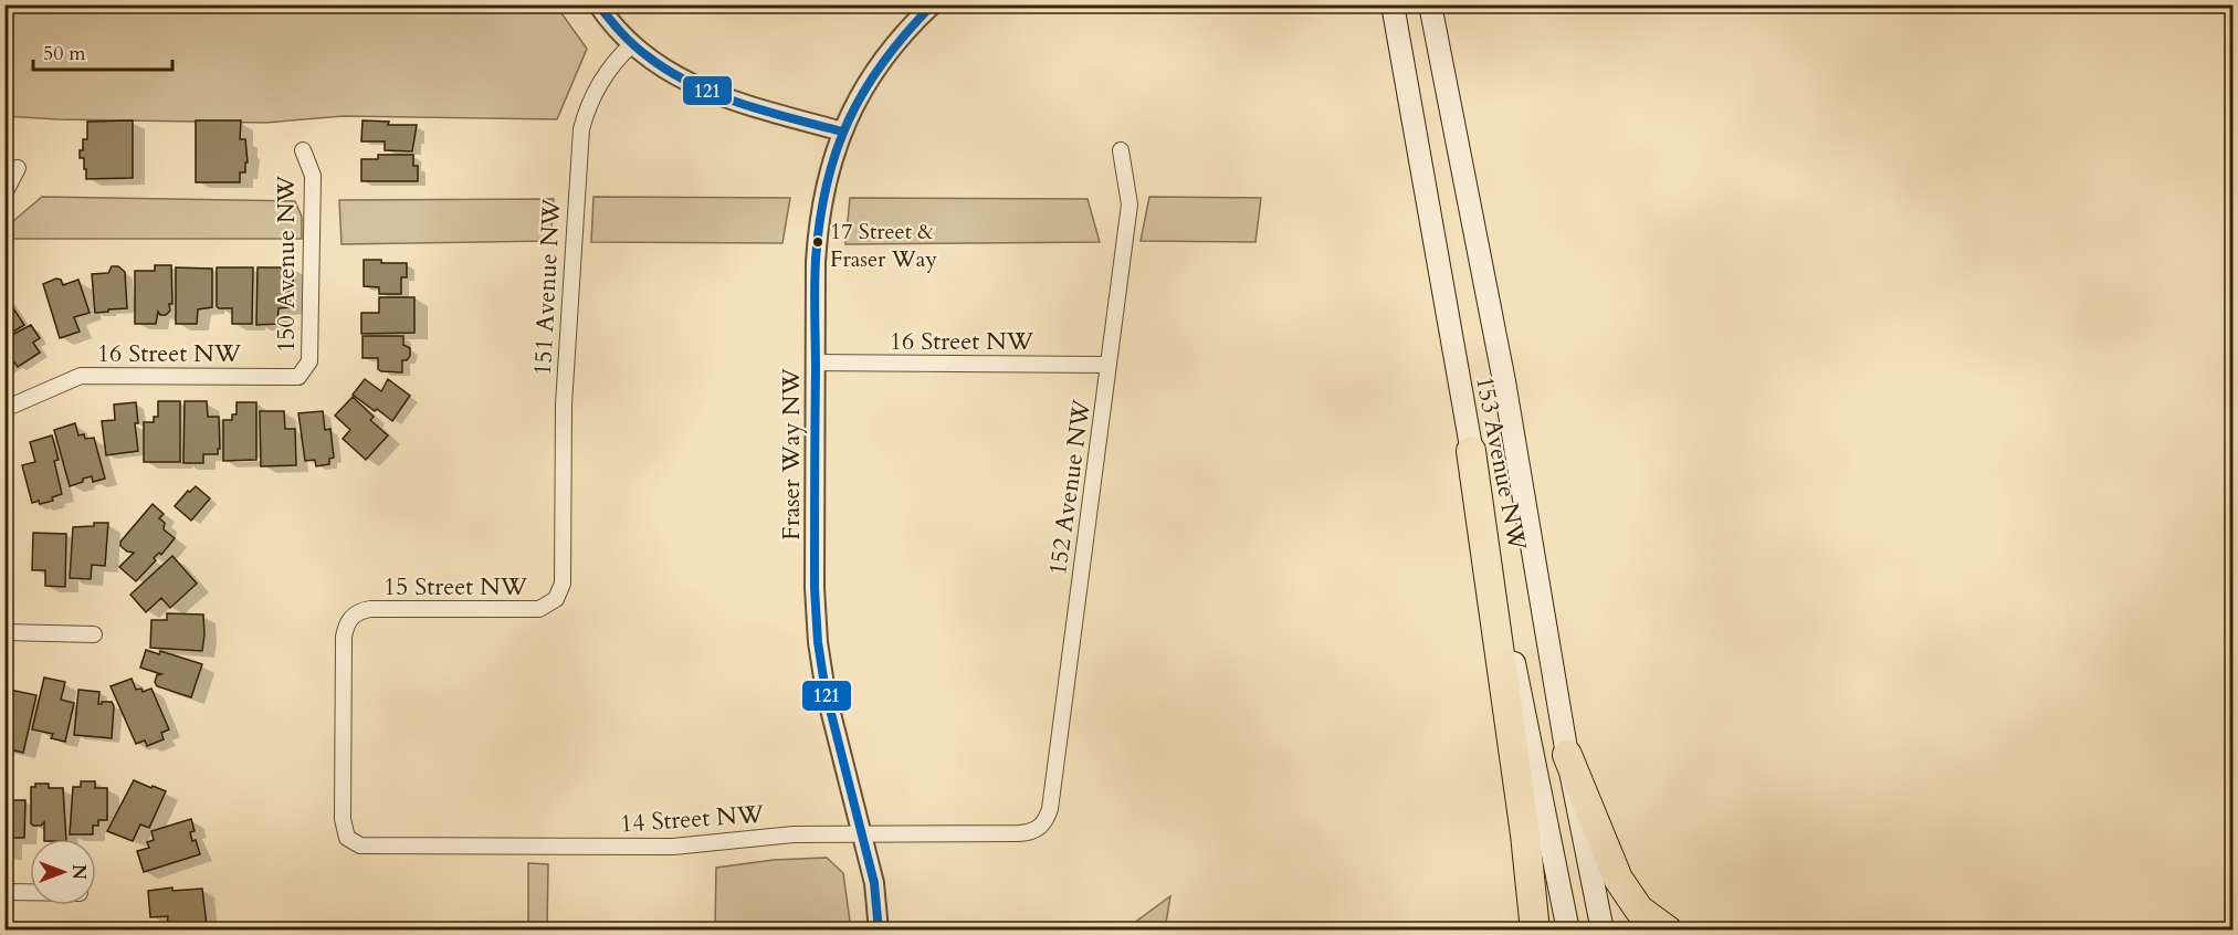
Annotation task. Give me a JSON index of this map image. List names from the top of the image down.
{
  "streets": {
    "main road": ["153 Avenue NW"],
    "street": [
      "150 Avenue NW",
      "151 Avenue NW",
      "16 Street NW",
      "Fraser Way NW",
      "152 Avenue NW",
      "15 Street NW",
      "14 Street NW"
    ]
  },
  "crossings": [
    ["150 Avenue NW", "16 Street NW"],
    ["151 Avenue NW", "15 Street NW"],
    ["16 Street NW", "Fraser Way NW"],
    ["16 Street NW", "152 Avenue NW"],
    ["Fraser Way NW", "14 Street NW"],
    ["152 Avenue NW", "14 Street NW"],
    ["15 Street NW", "14 Street NW"]
  ],
  "places": ["17 Street & Fraser Way"],
  "lines": ["transit line 121"],
  "scale_bar": "50 m",
  "north": "right"
}
